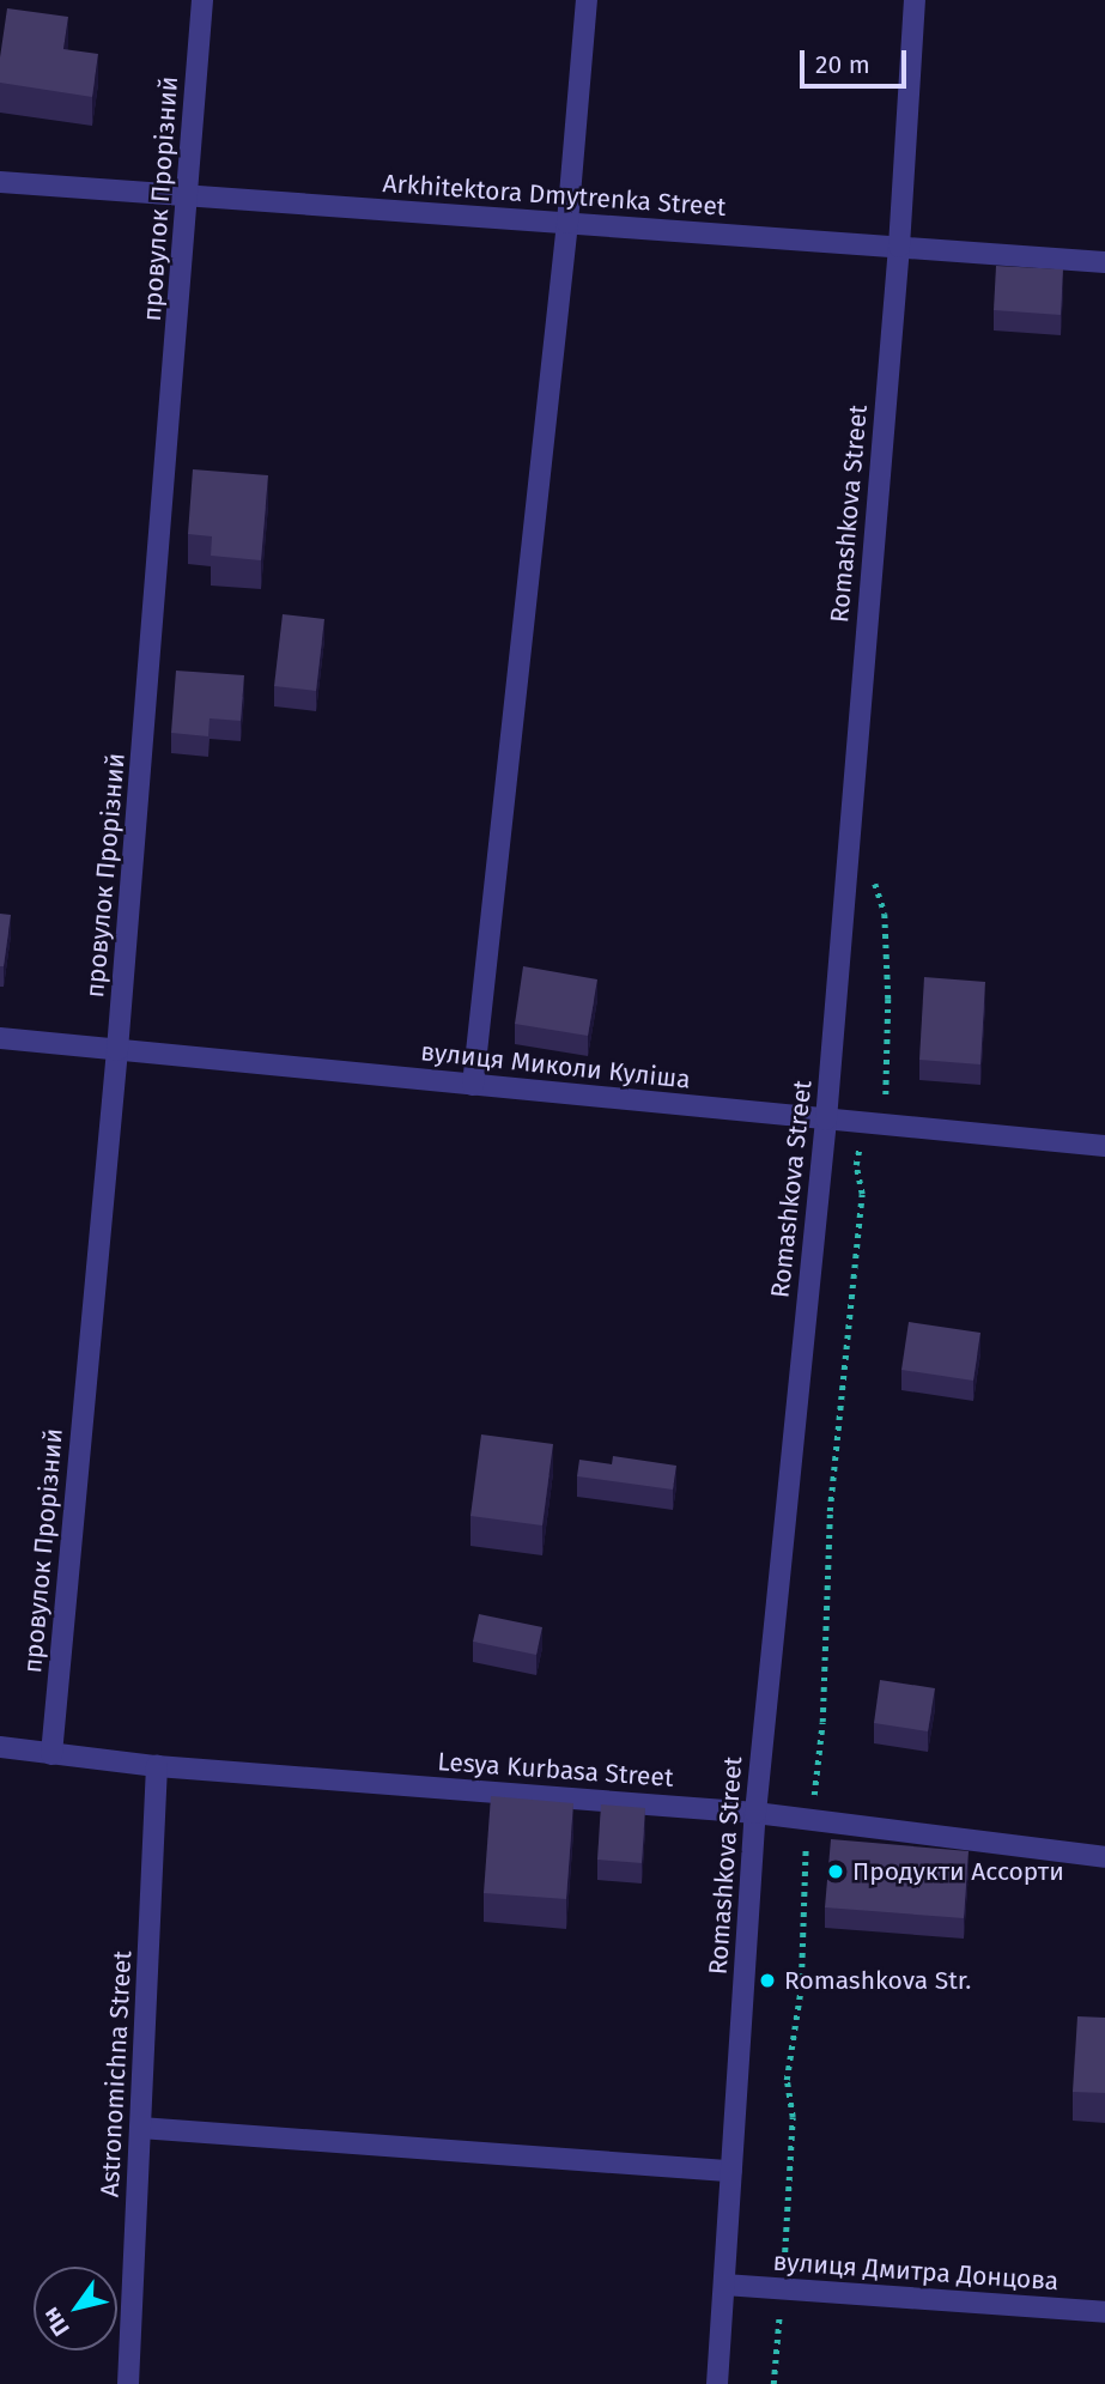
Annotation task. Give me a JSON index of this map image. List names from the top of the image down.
{
  "streets": {
    "street": [
      "Arkhitektora Dmytrenka Street",
      "провулок Прорізний",
      "Romashkova Street",
      "вулиця Миколи Куліша",
      "Lesya Kurbasa Street",
      "Astronomichna Street",
      "вулиця Дмитра Донцова"
    ]
  },
  "crossings": [
    ["Arkhitektora Dmytrenka Street", "провулок Прорізний"],
    ["Arkhitektora Dmytrenka Street", "Romashkova Street"],
    ["провулок Прорізний", "вулиця Миколи Куліша"],
    ["провулок Прорізний", "Lesya Kurbasa Street"],
    ["Romashkova Street", "вулиця Миколи Куліша"],
    ["Romashkova Street", "Lesya Kurbasa Street"],
    ["Romashkova Street", "вулиця Дмитра Донцова"],
    ["Lesya Kurbasa Street", "Astronomichna Street"]
  ],
  "places": ["Продукти Ассорти", "Romashkova Str."],
  "scale_bar": "20 m",
  "north": "bottom left"
}
